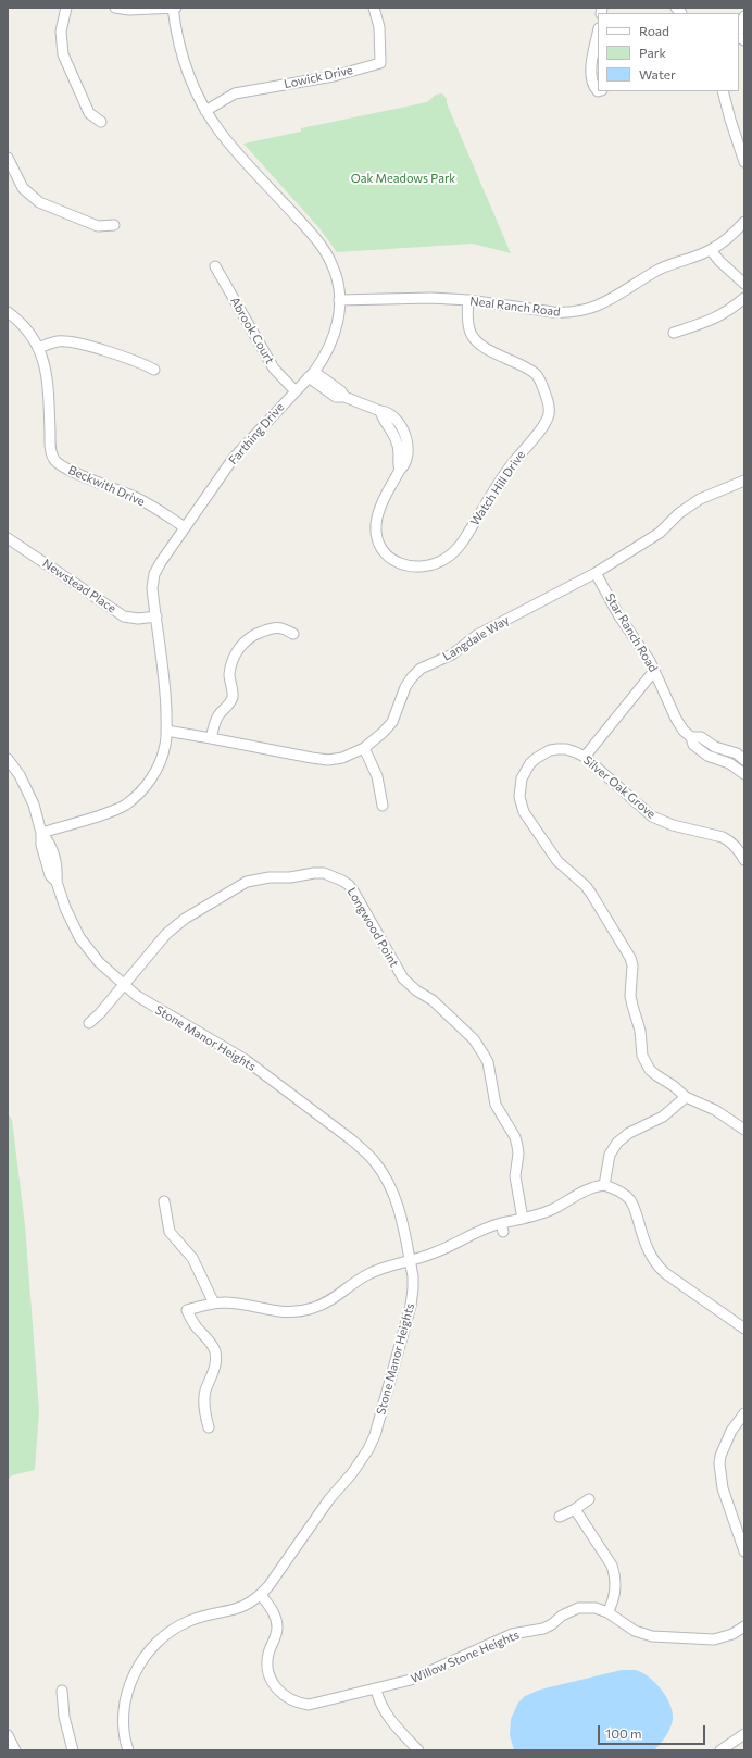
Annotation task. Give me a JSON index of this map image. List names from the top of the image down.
{
  "streets": {
    "street": [
      "Lowick Drive",
      "Neal Ranch Road",
      "Abrook Court",
      "Farthing Drive",
      "Beckwith Drive",
      "Watch Hill Drive",
      "Newstead Place",
      "Star Ranch Road",
      "Langdale Way",
      "Silver Oak Grove",
      "Longwood Point",
      "Stone Manor Heights",
      "Willow Stone Heights"
    ]
  },
  "crossings": [
    ["Lowick Drive", "Farthing Drive"],
    ["Neal Ranch Road", "Farthing Drive"],
    ["Neal Ranch Road", "Watch Hill Drive"],
    ["Abrook Court", "Farthing Drive"],
    ["Farthing Drive", "Beckwith Drive"],
    ["Farthing Drive", "Watch Hill Drive"],
    ["Farthing Drive", "Newstead Place"],
    ["Farthing Drive", "Langdale Way"],
    ["Farthing Drive", "Stone Manor Heights"],
    ["Star Ranch Road", "Langdale Way"],
    ["Longwood Point", "Stone Manor Heights"],
    ["Stone Manor Heights", "Willow Stone Heights"]
  ],
  "parks": ["Oak Meadows Park"],
  "legend": ["Road", "Park", "Water"],
  "scale_bar": "100 m"
}
